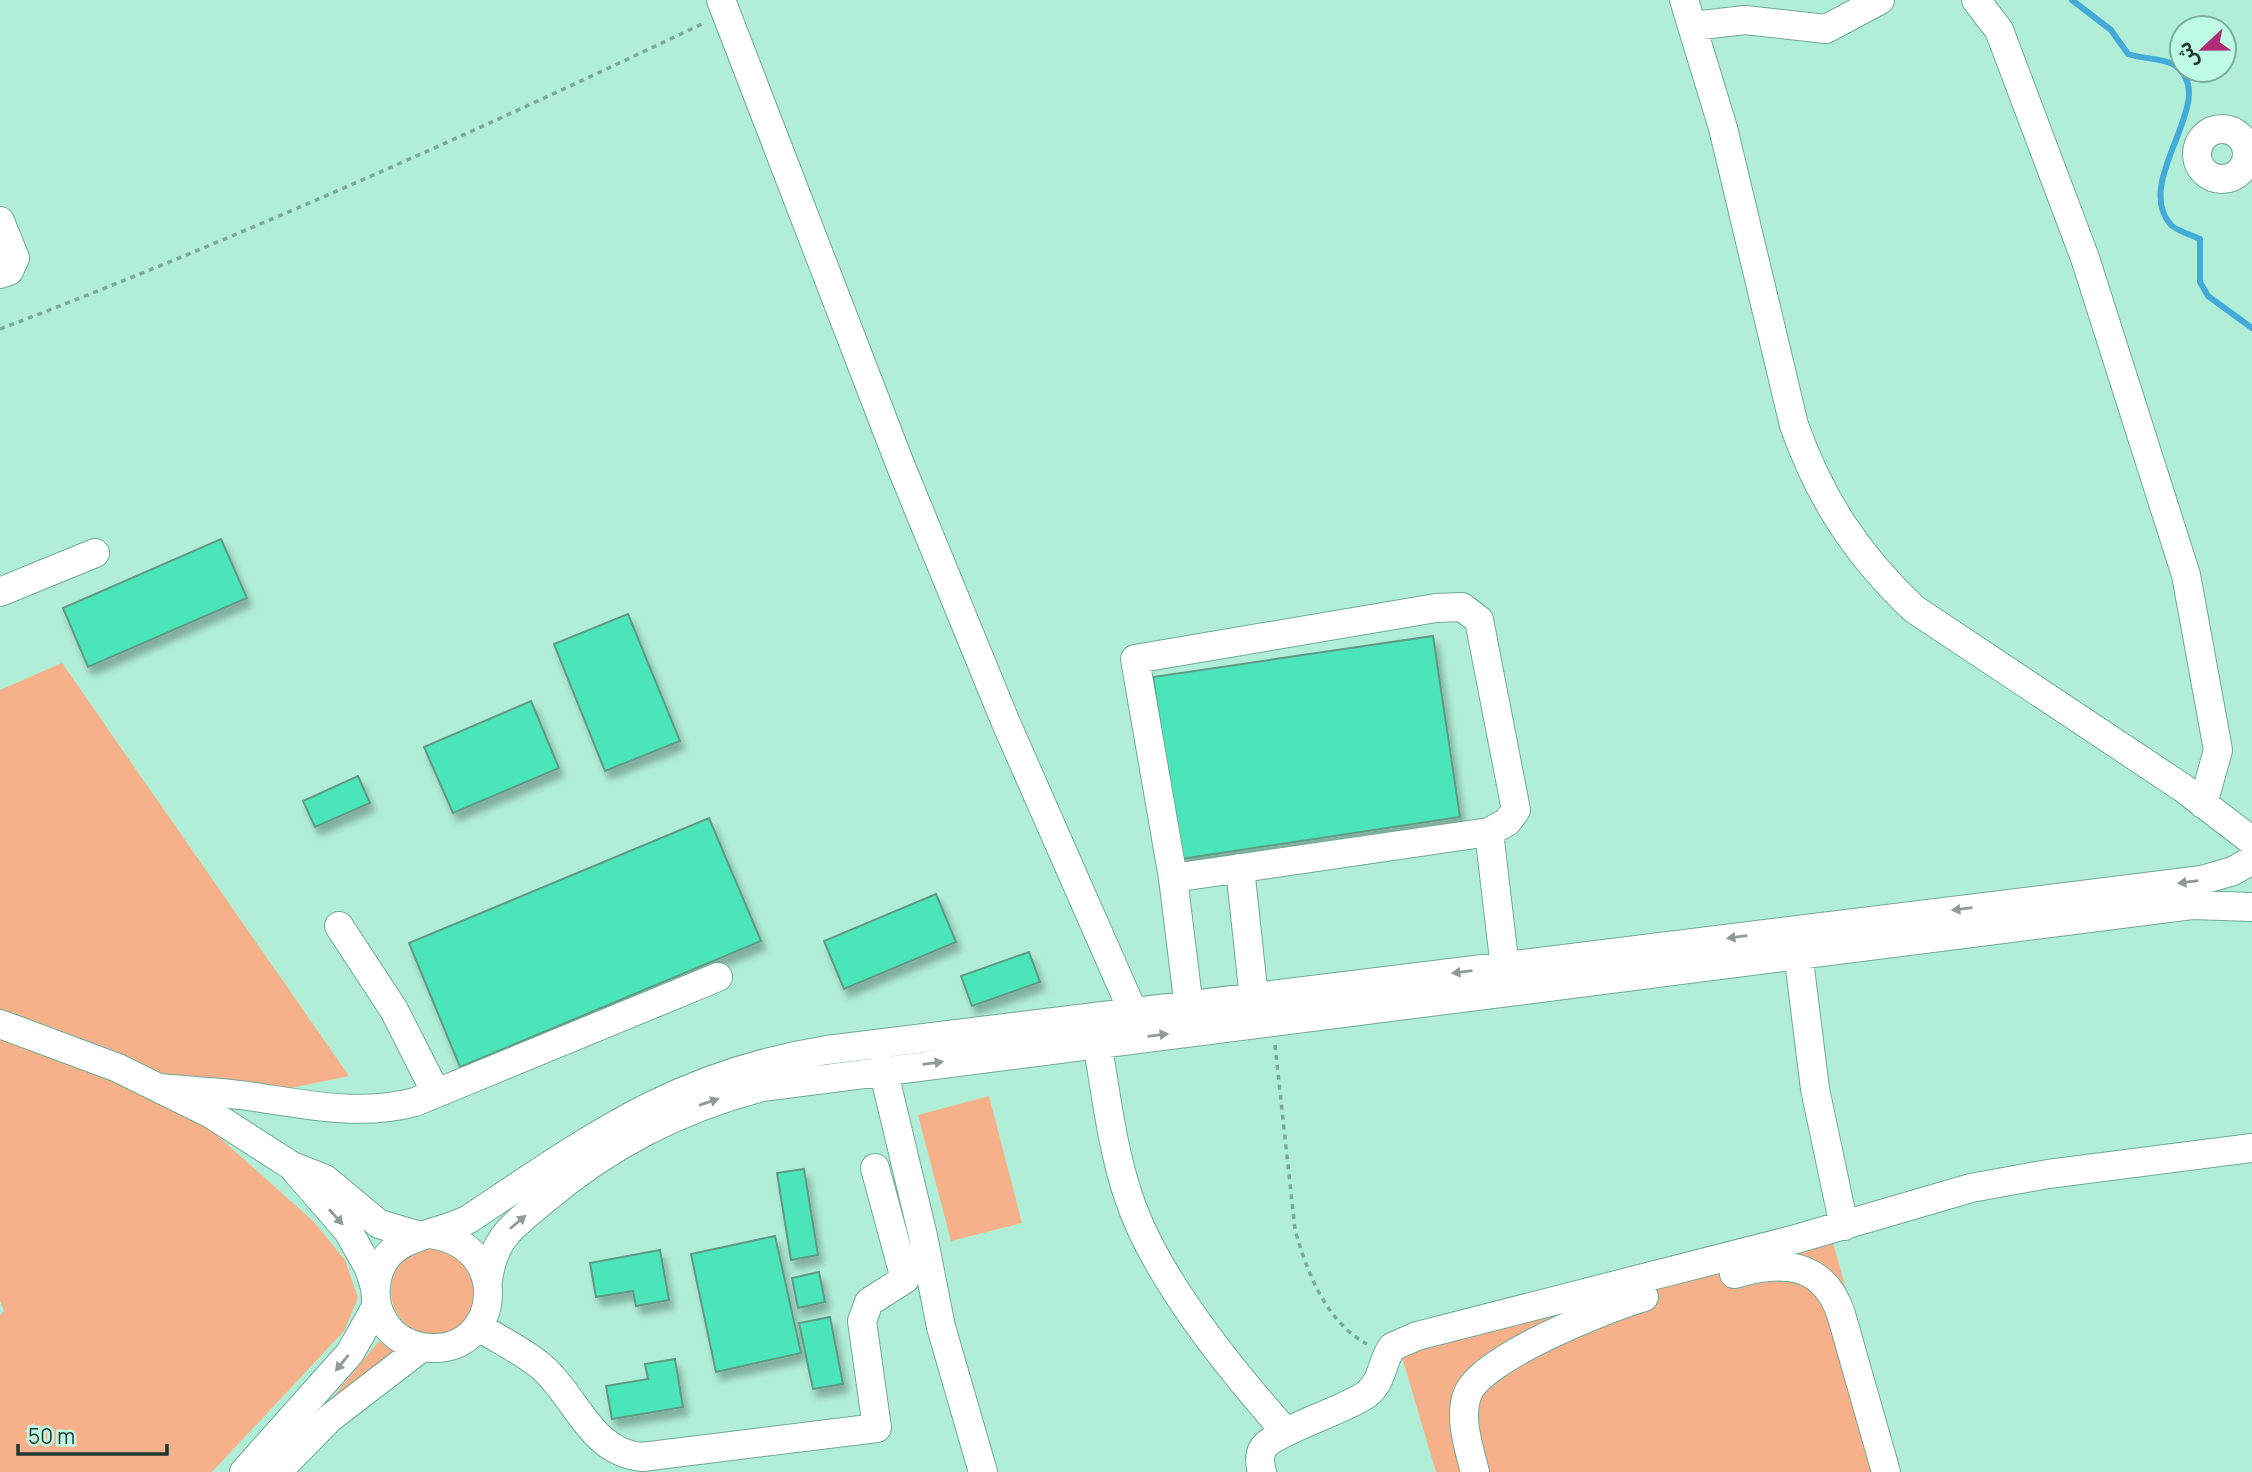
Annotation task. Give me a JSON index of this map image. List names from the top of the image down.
{
  "scale_bar": "50 m",
  "north": "left"
}
